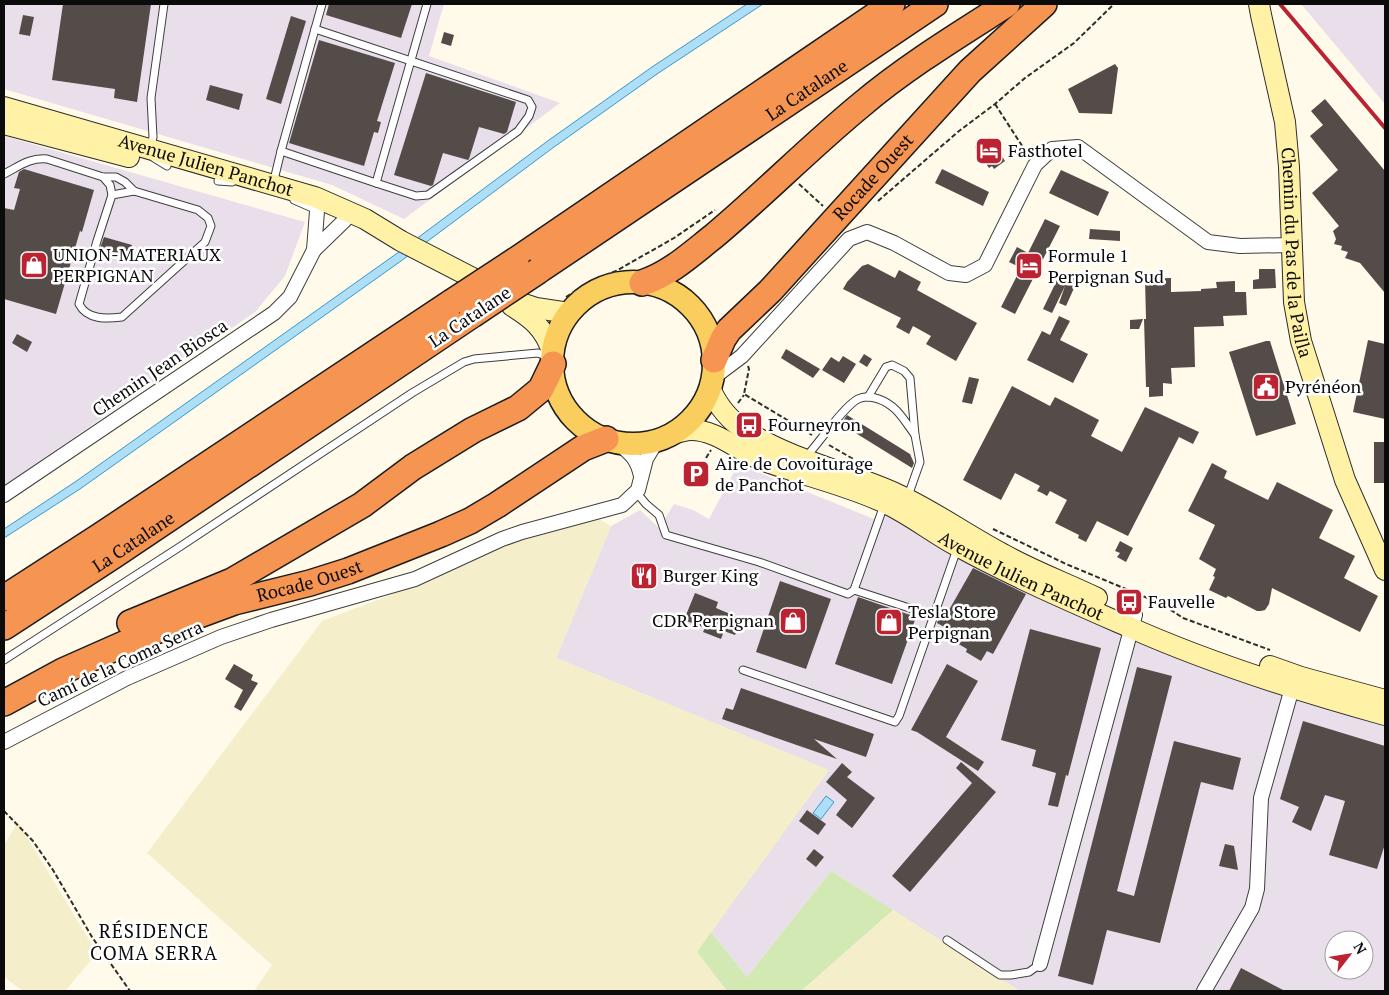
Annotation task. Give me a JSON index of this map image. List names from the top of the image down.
{
  "streets": {
    "highway": ["La Catalane", "Rocade Ouest"],
    "main road": ["Avenue Julien Panchot", "Chemin du Pas de la Pailla"],
    "street": ["Chemin Jean Biosca", "Camí de la Coma Serra"]
  },
  "crossings": [
    ["Avenue Julien Panchot", "Rocade Ouest"],
    ["Avenue Julien Panchot", "Chemin Jean Biosca"]
  ],
  "districts": ["RÉSIDENCE COMA SERRA"],
  "places": {
    "hotel": ["Fasthotel", "Formule 1 Perpignan Sud"],
    "shop": ["UNION-MATERIAUX PERPIGNAN", "CDR Perpignan", "Tesla Store Perpignan"],
    "public building": ["Pyrénéon"],
    "bus stop": ["Fourneyron", "Fauvelle"],
    "parking": ["Aire de Covoiturage de Panchot"],
    "restaurant": ["Burger King"]
  },
  "north": "top right"
}
